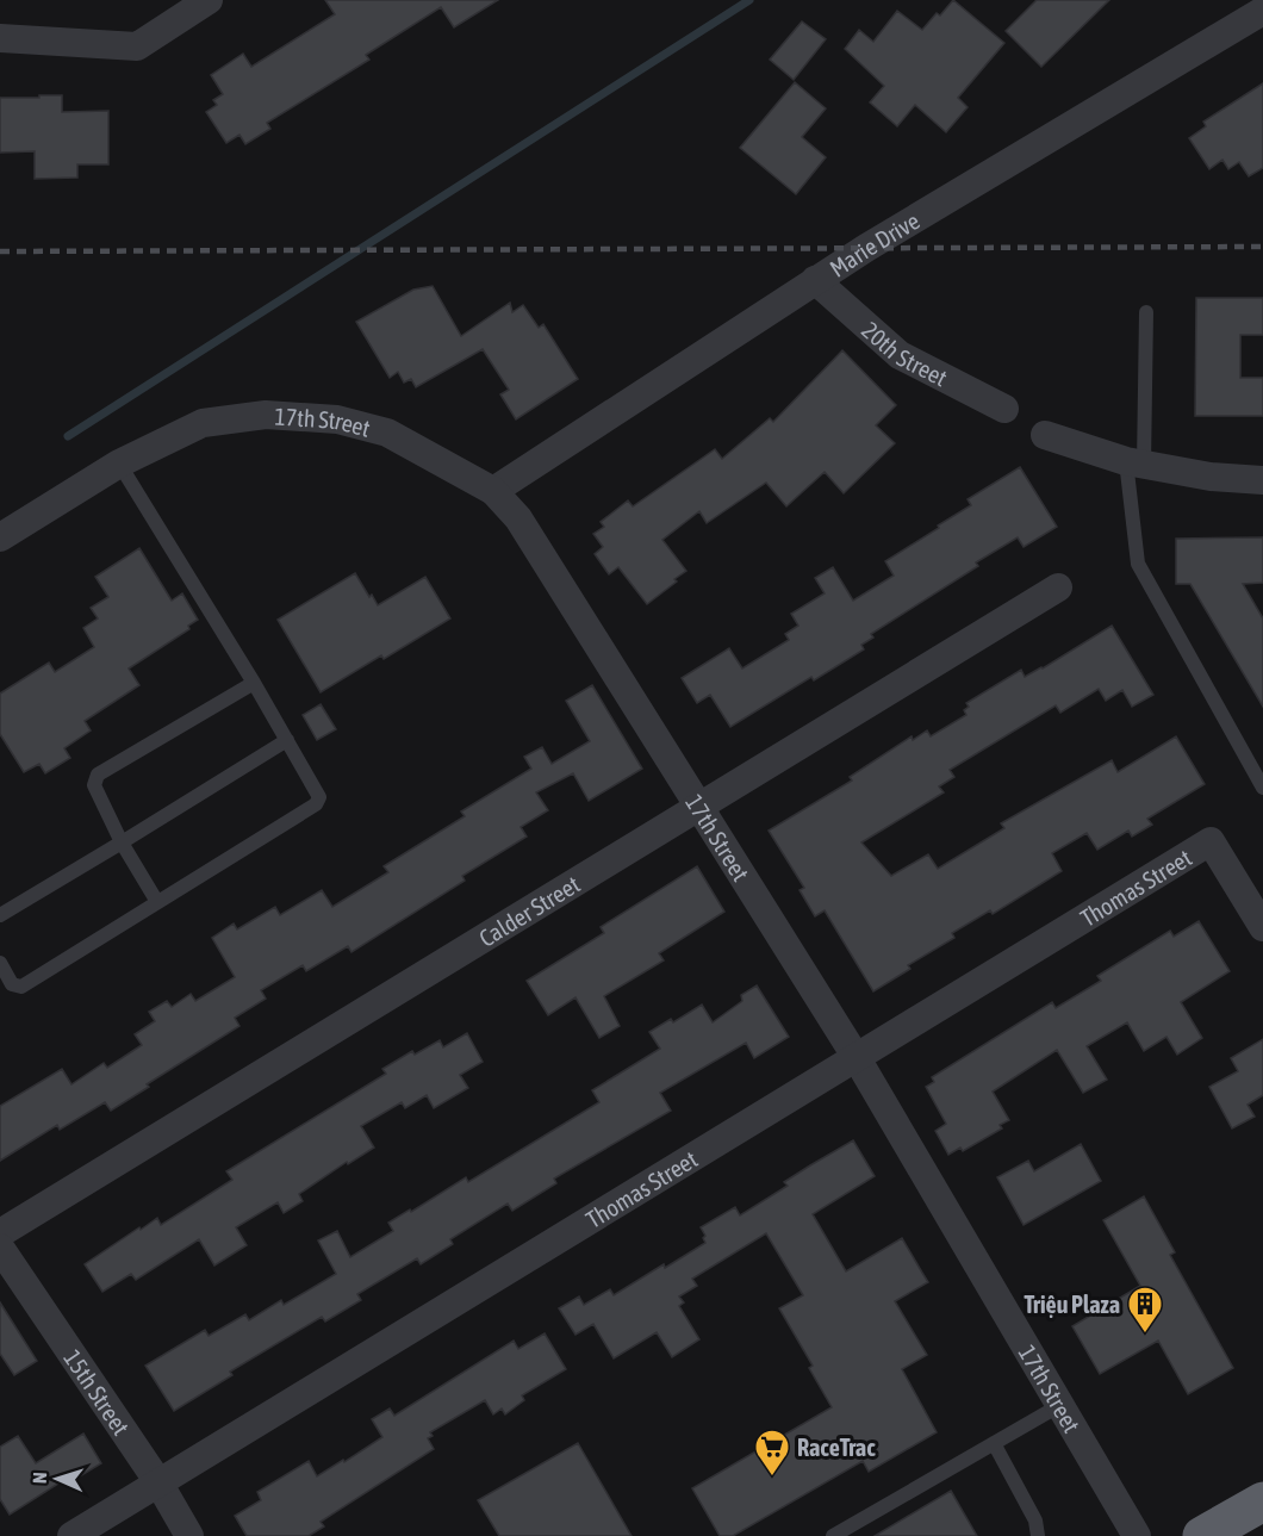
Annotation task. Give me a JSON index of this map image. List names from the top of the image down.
{
  "streets": {
    "street": [
      "Marie Drive",
      "20th Street",
      "17th Street",
      "Thomas Street",
      "Calder Street",
      "15th Street"
    ]
  },
  "crossings": [
    ["Marie Drive", "20th Street"],
    ["Marie Drive", "17th Street"],
    ["17th Street", "Thomas Street"],
    ["17th Street", "Calder Street"],
    ["Thomas Street", "15th Street"]
  ],
  "places": {
    "building": ["Triệu Plaza"],
    "supermarket": ["RaceTrac"]
  },
  "north": "left"
}
